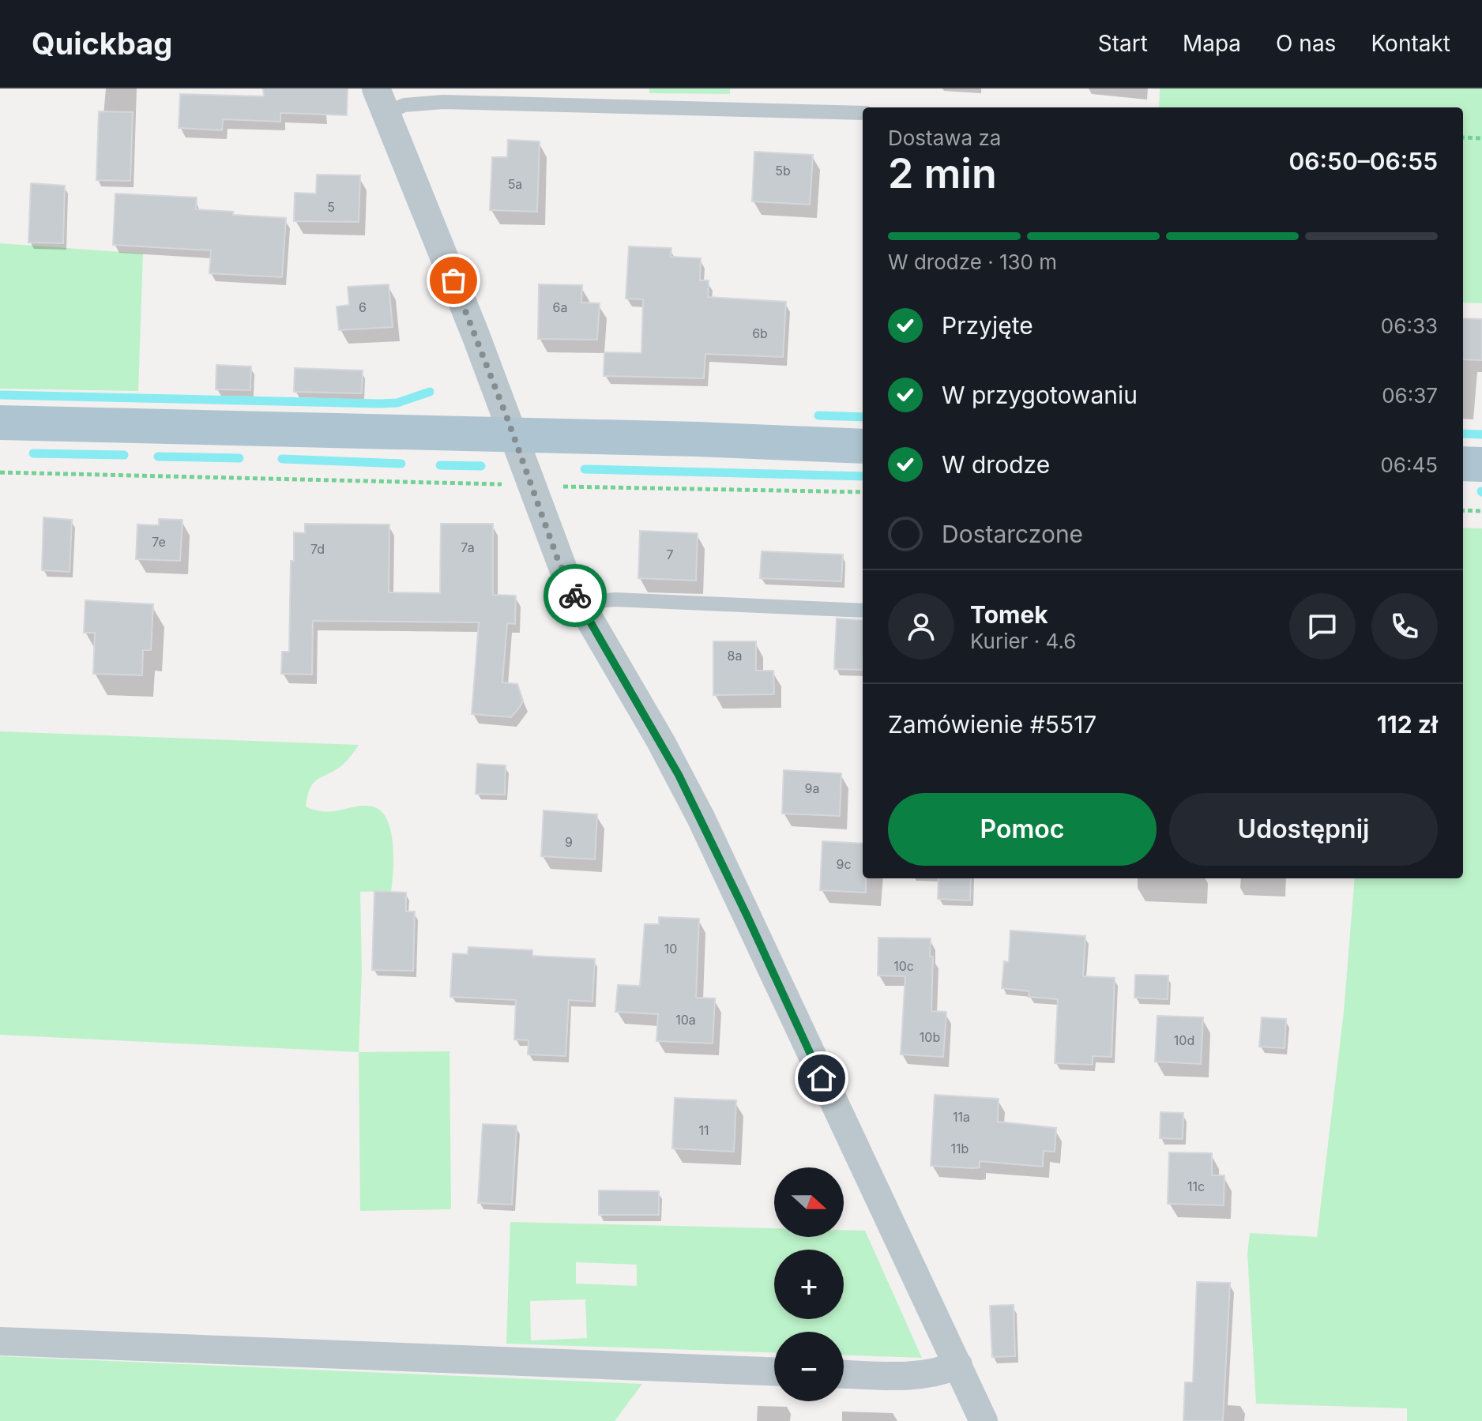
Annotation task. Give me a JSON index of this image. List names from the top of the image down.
{
  "house_numbers": [
    "5b",
    "5a",
    "5",
    "6",
    "6a",
    "6b",
    "7e",
    "7a",
    "7d",
    "7",
    "8a",
    "9a",
    "9",
    "9c",
    "10",
    "10c",
    "10a",
    "10b",
    "10d",
    "11a",
    "11",
    "11b",
    "11c"
  ],
  "north": "right",
  "page": {
    "header": "Quickbag",
    "nav": [
      "Start",
      "Mapa",
      "O nas",
      "Kontakt"
    ],
    "heading": ["2 min", "Dostawa za", "06:50–06:55"],
    "panel": [
      "Tomek",
      "Kurier · 4.6",
      "Zamówienie #5517",
      "112 zł"
    ],
    "bar": "W drodze · 130 m",
    "list": [
      ["Przyjęte", "06:33"],
      ["W przygotowaniu", "06:37"],
      ["W drodze", "06:45"],
      "Dostarczone"
    ],
    "buttons": ["Pomoc", "Udostępnij"],
    "map_buttons": ["+", "−"]
  }
}
